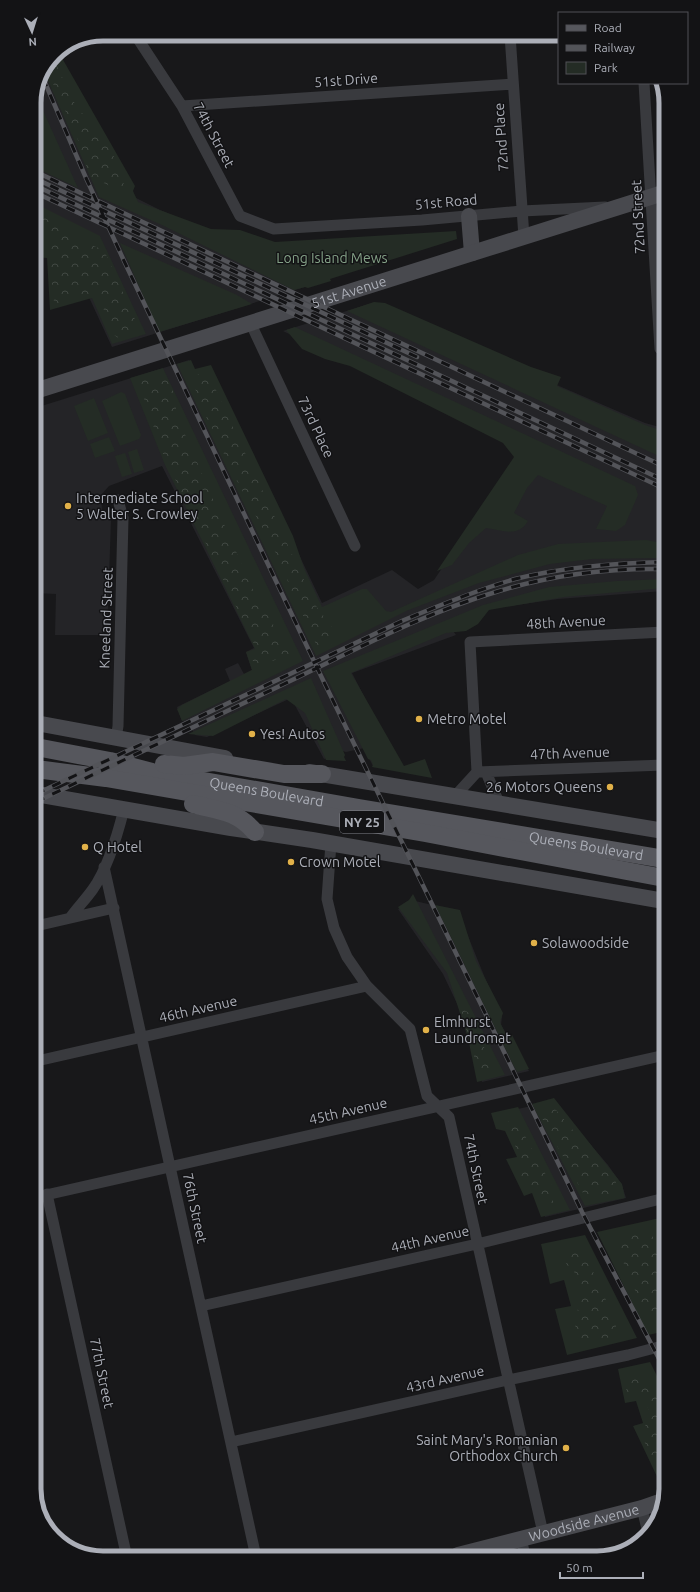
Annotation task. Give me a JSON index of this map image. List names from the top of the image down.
{
  "streets": {
    "main road": ["Queens Boulevard", "NY 25"],
    "street": [
      "51st Drive",
      "74th Street",
      "72nd Place",
      "51st Road",
      "72nd Street",
      "51st Avenue",
      "73rd Place",
      "Kneeland Street",
      "48th Avenue",
      "47th Avenue",
      "46th Avenue",
      "45th Avenue",
      "76th Street",
      "44th Avenue",
      "77th Street",
      "43rd Avenue",
      "Woodside Avenue"
    ]
  },
  "crossings": [
    ["51st Drive", "74th Street"],
    ["51st Drive", "72nd Place"],
    ["74th Street", "51st Road"],
    ["74th Street", "46th Avenue"],
    ["74th Street", "45th Avenue"],
    ["74th Street", "44th Avenue"],
    ["74th Street", "43rd Avenue"],
    ["74th Street", "Woodside Avenue"],
    ["72nd Place", "51st Road"],
    ["72nd Place", "51st Avenue"],
    ["51st Road", "51st Avenue"],
    ["72nd Street", "51st Avenue"],
    ["51st Avenue", "73rd Place"],
    ["Kneeland Street", "Queens Boulevard"],
    ["48th Avenue", "47th Avenue"],
    ["46th Avenue", "76th Street"],
    ["45th Avenue", "76th Street"],
    ["45th Avenue", "77th Street"],
    ["76th Street", "44th Avenue"],
    ["76th Street", "43rd Avenue"]
  ],
  "parks": ["Long Island Mews"],
  "places": [
    "Intermediate School 5 Walter S. Crowley",
    "Metro Motel",
    "Yes! Autos",
    "26 Motors Queens",
    "Q Hotel",
    "Crown Motel",
    "Solawoodside",
    "Elmhurst Laundromat",
    "Saint Mary's Romanian Orthodox Church"
  ],
  "legend": ["Road", "Railway", "Park"],
  "scale_bar": "50 m",
  "north": "bottom"
}
